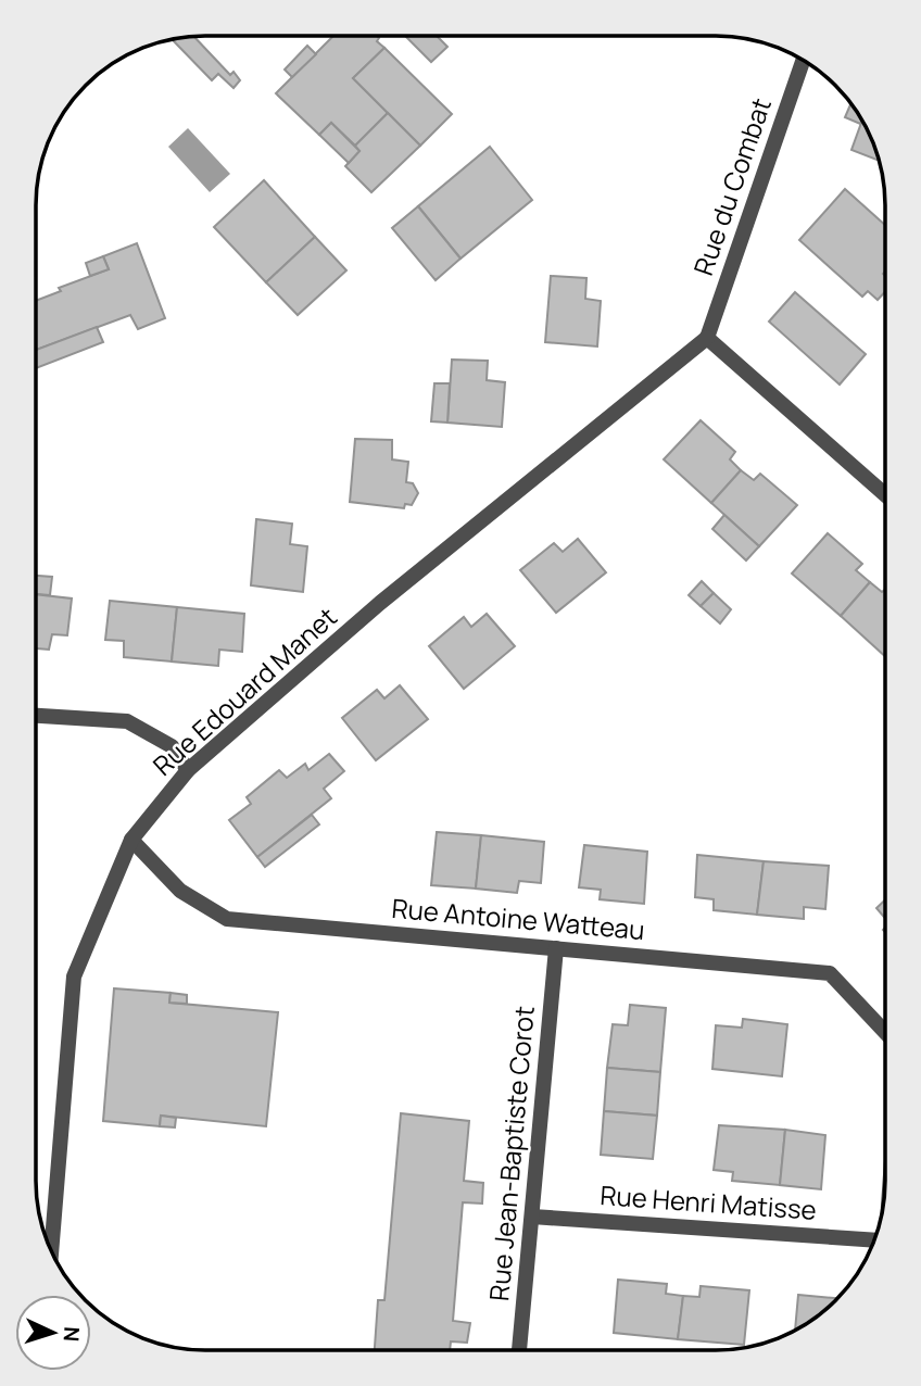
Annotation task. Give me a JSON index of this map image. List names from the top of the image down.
{
  "streets": {
    "street": [
      "Rue du Combat",
      "Rue Edouard Manet",
      "Rue Antoine Watteau",
      "Rue Jean-Baptiste Corot",
      "Rue Henri Matisse"
    ]
  },
  "crossings": [
    ["Rue du Combat", "Rue Edouard Manet"],
    ["Rue Edouard Manet", "Rue Antoine Watteau"],
    ["Rue Antoine Watteau", "Rue Jean-Baptiste Corot"],
    ["Rue Jean-Baptiste Corot", "Rue Henri Matisse"]
  ],
  "north": "right"
}
